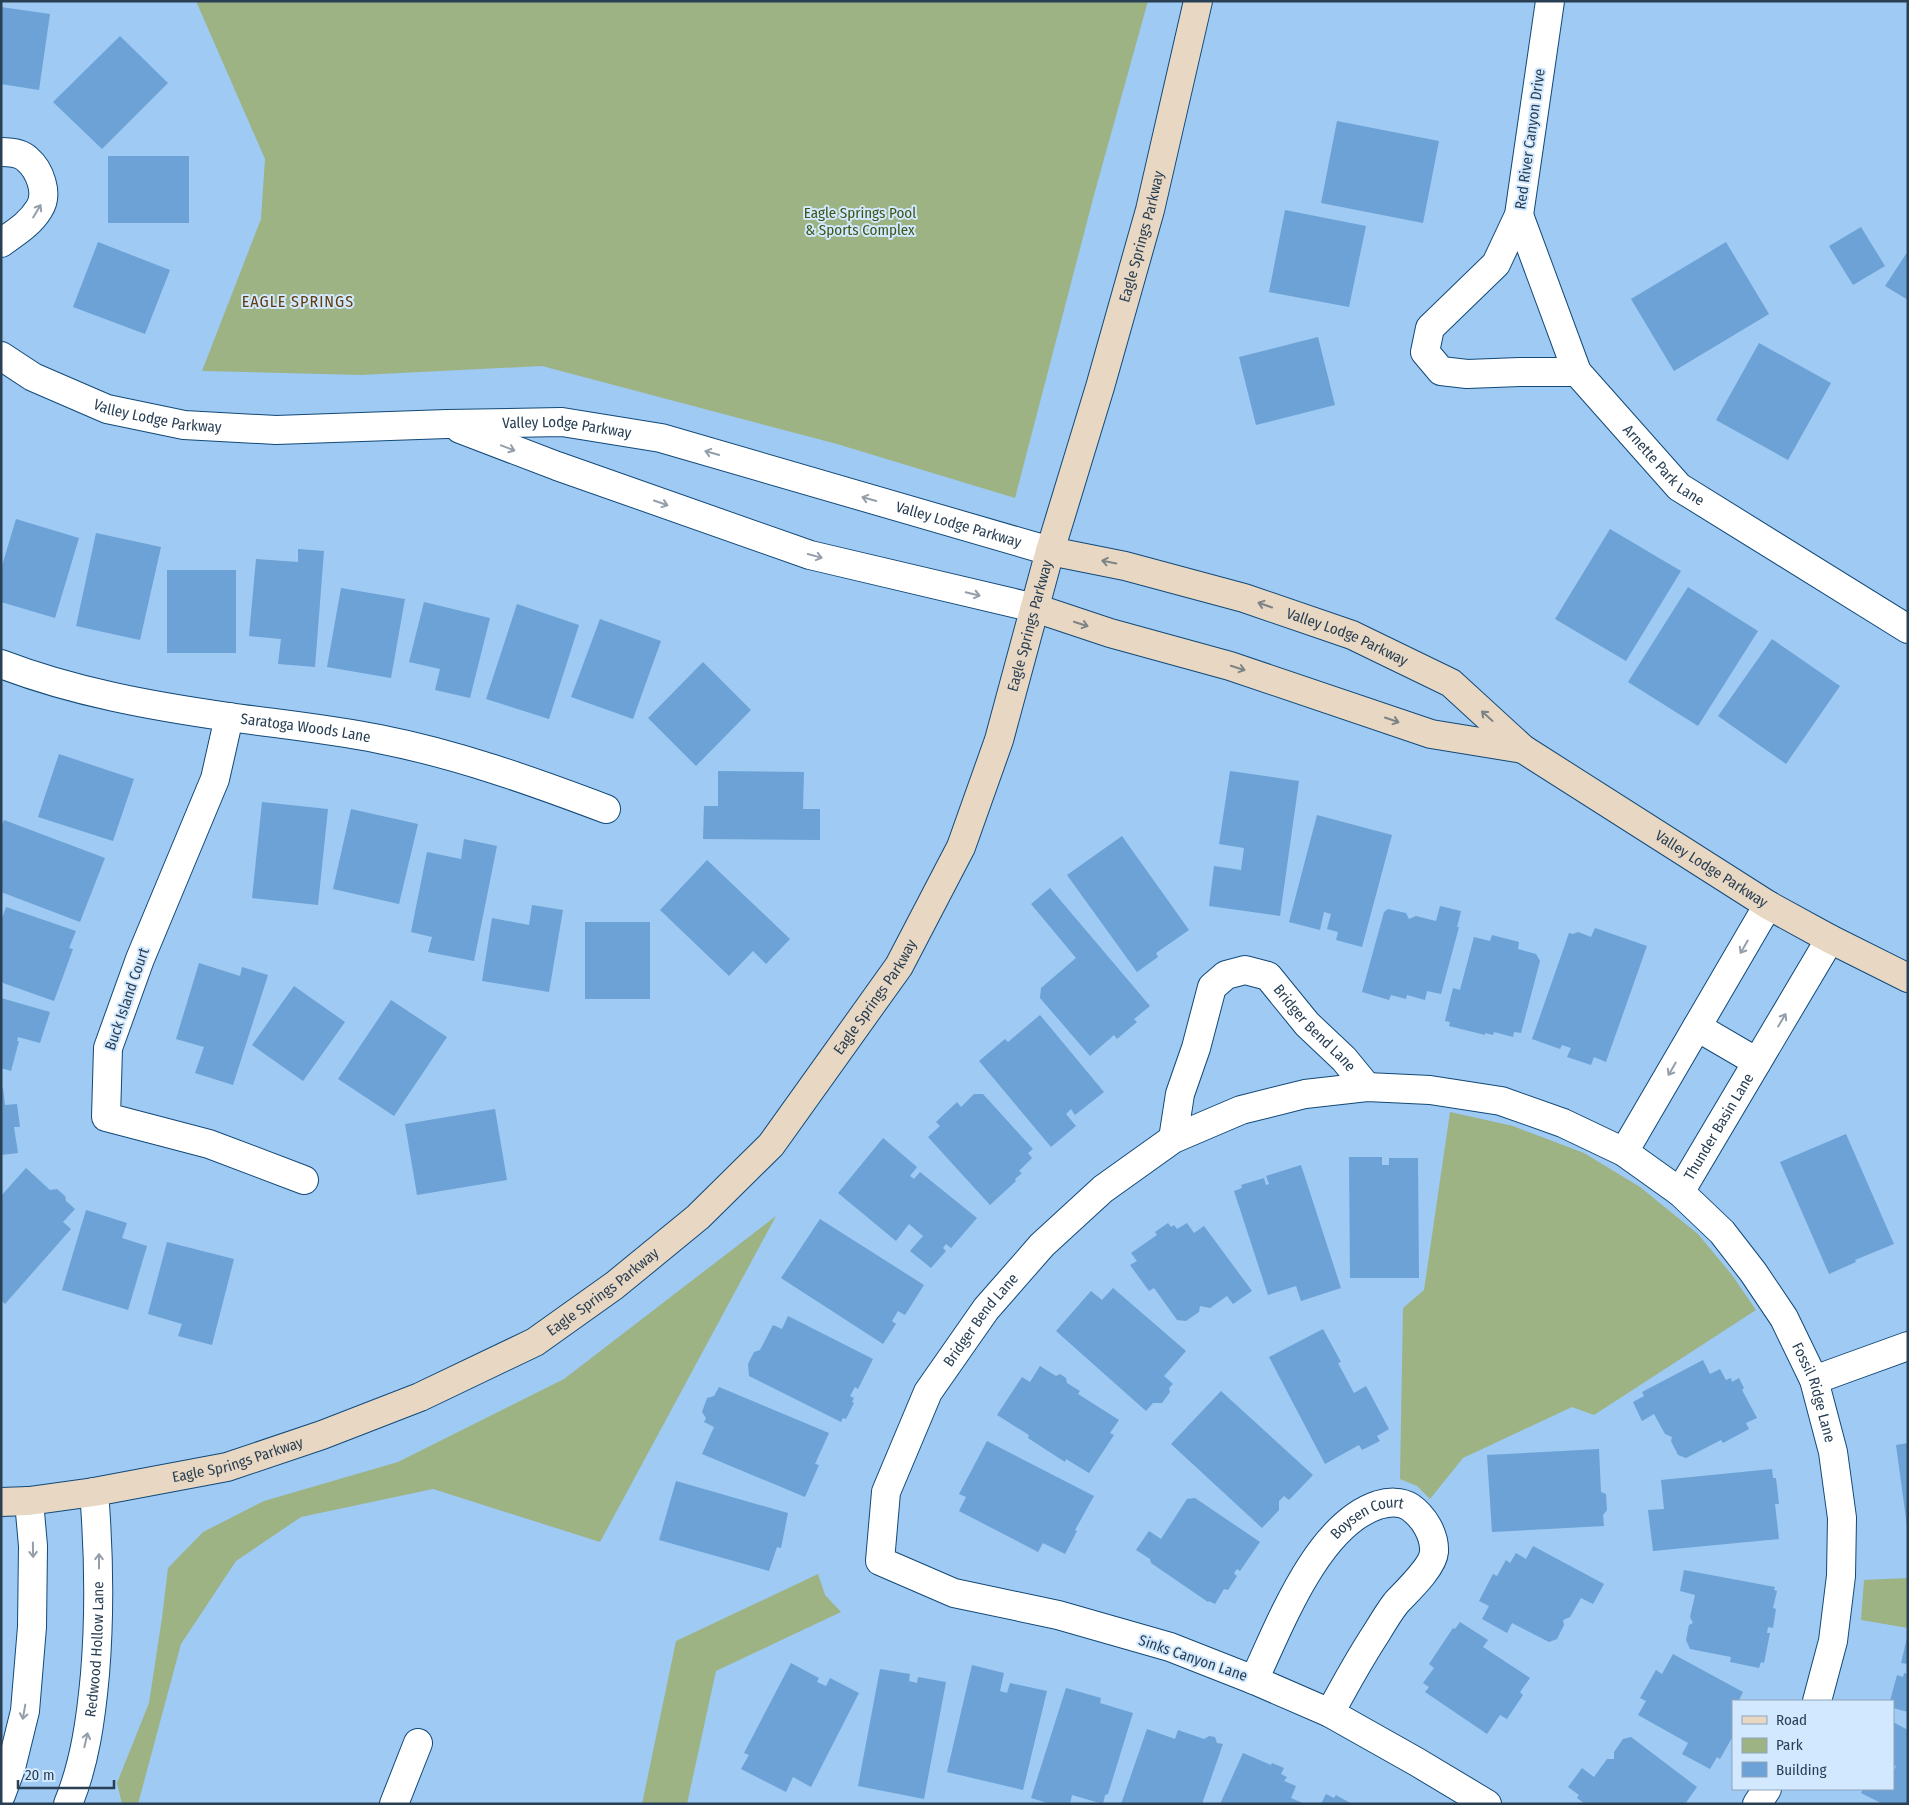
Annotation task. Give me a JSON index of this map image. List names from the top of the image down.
{
  "streets": {
    "street": [
      "Red River Canyon Drive",
      "Eagle Springs Parkway",
      "Valley Lodge Parkway",
      "Arnette Park Lane",
      "Saratoga Woods Lane",
      "Buck Island Court",
      "Bridger Bend Lane",
      "Thunder Basin Lane",
      "Fossil Ridge Lane",
      "Boysen Court",
      "Redwood Hollow Lane",
      "Sinks Canyon Lane"
    ]
  },
  "crossings": [
    ["Red River Canyon Drive", "Arnette Park Lane"],
    ["Eagle Springs Parkway", "Valley Lodge Parkway"],
    ["Eagle Springs Parkway", "Redwood Hollow Lane"],
    ["Valley Lodge Parkway", "Thunder Basin Lane"],
    ["Saratoga Woods Lane", "Buck Island Court"],
    ["Bridger Bend Lane", "Fossil Ridge Lane"],
    ["Bridger Bend Lane", "Sinks Canyon Lane"],
    ["Thunder Basin Lane", "Fossil Ridge Lane"],
    ["Boysen Court", "Sinks Canyon Lane"]
  ],
  "districts": ["EAGLE SPRINGS"],
  "parks": ["Eagle Springs Pool & Sports Complex"],
  "legend": ["Road", "Park", "Building"],
  "scale_bar": "20 m"
}
